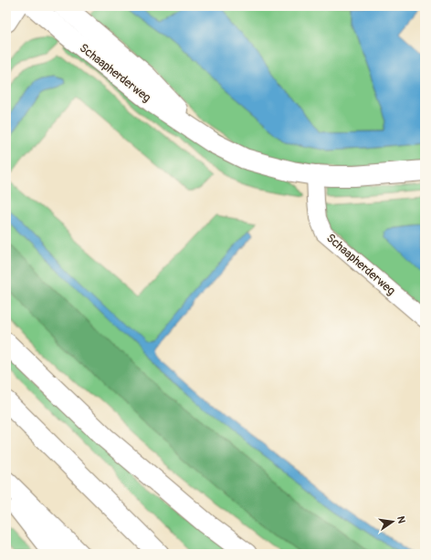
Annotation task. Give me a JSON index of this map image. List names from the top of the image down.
{
  "streets": {
    "main road": ["Schaapherderweg"]
  },
  "north": "right"
}
